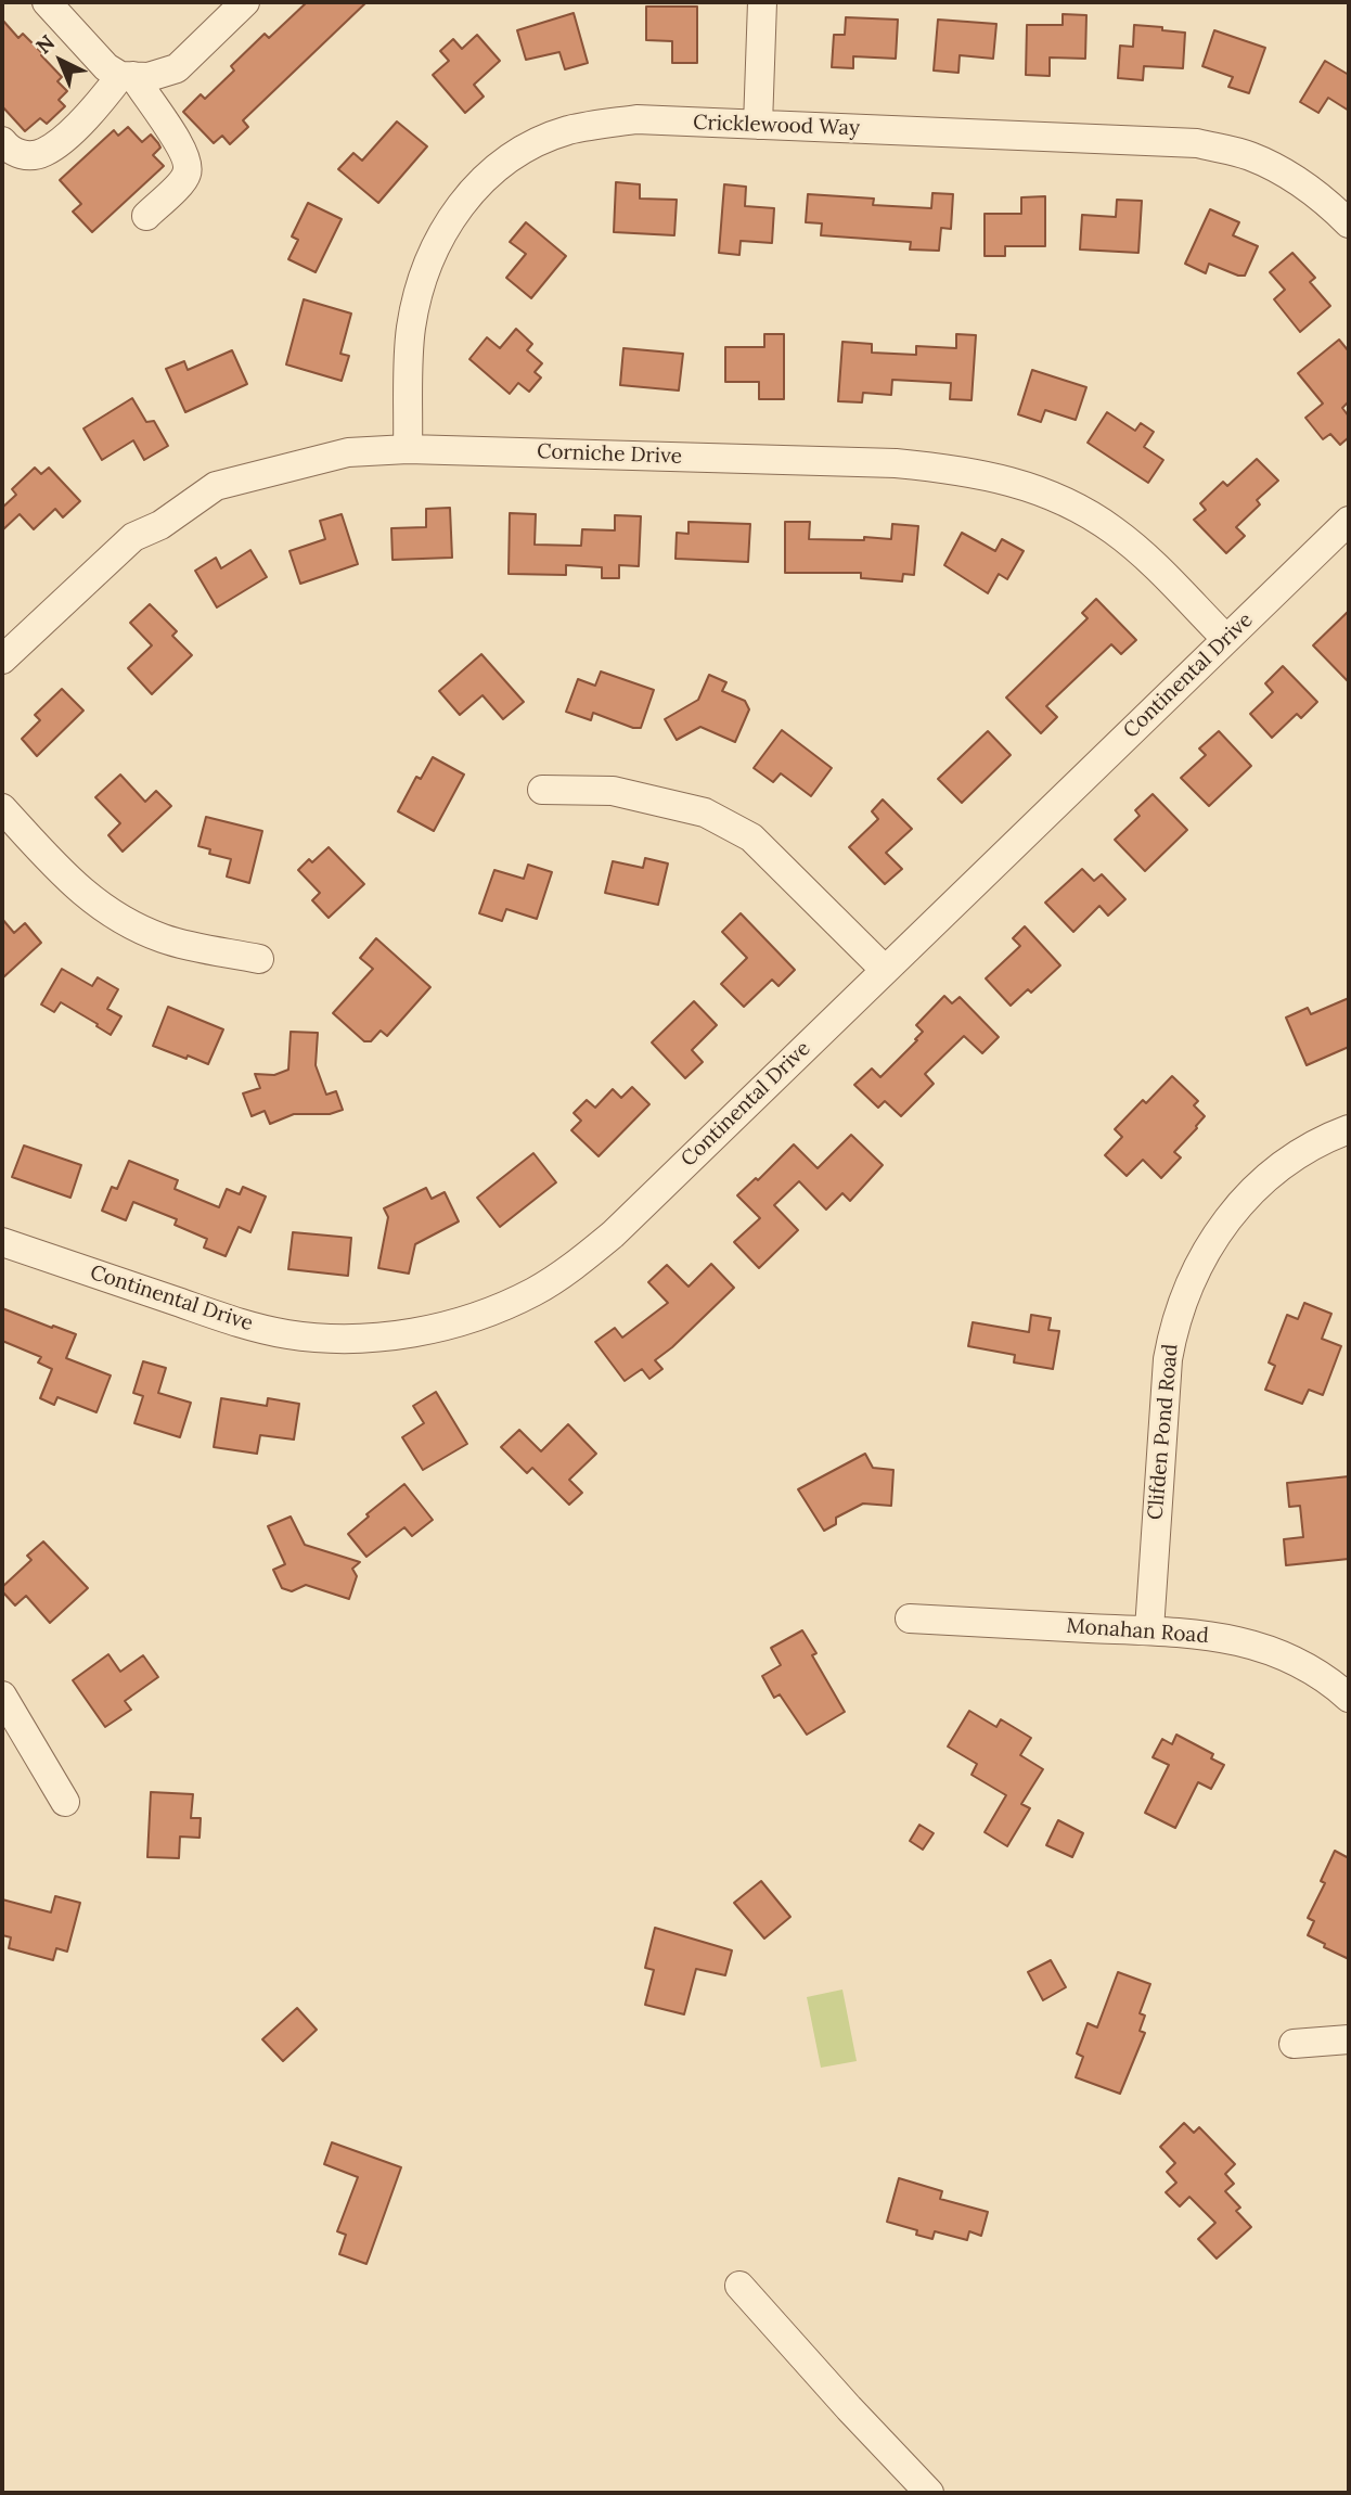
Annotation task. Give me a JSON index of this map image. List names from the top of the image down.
{
  "streets": {
    "street": [
      "Cricklewood Way",
      "Corniche Drive",
      "Continental Drive",
      "Clifden Pond Road",
      "Monahan Road"
    ]
  },
  "crossings": [
    ["Cricklewood Way", "Corniche Drive"],
    ["Corniche Drive", "Continental Drive"],
    ["Clifden Pond Road", "Monahan Road"]
  ],
  "north": "top left"
}
